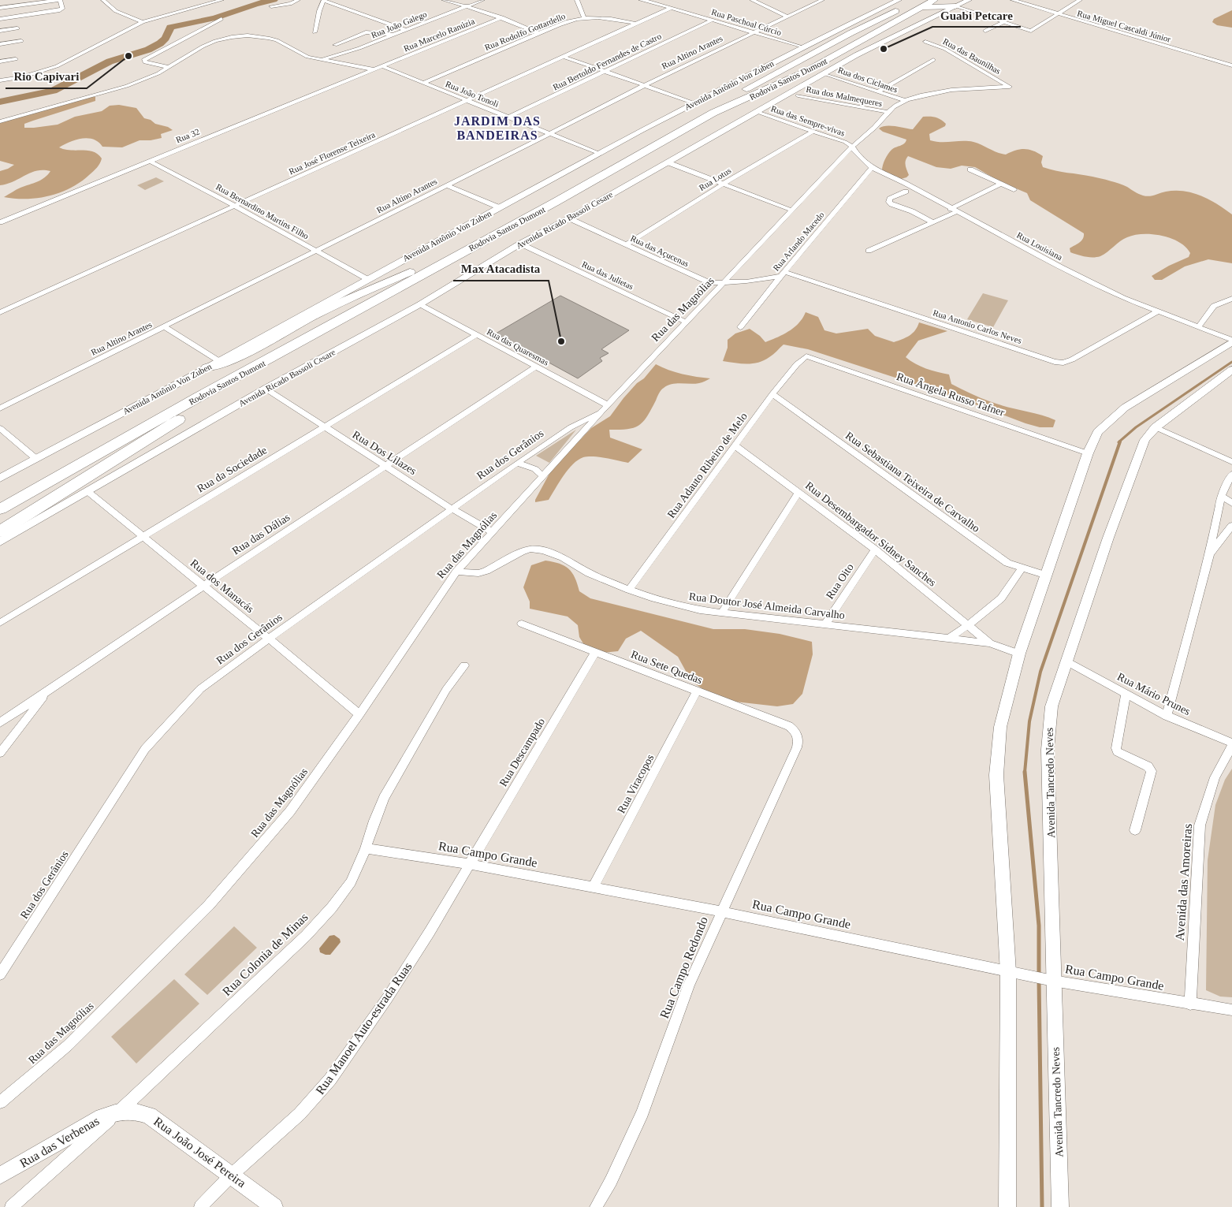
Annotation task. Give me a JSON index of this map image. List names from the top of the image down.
{
  "streets": {
    "highway": ["Rodovia Santos Dumont"],
    "street": [
      "Rua Paschoal Cúrcio",
      "Rua João Galego",
      "Rua Miguel Cascaldi Júnior",
      "Rua Rodolfo Gottardello",
      "Rua Marcelo Ranúzia",
      "Rua Altino Arantes",
      "Rua das Baunilhas",
      "Rua Bertoldo Fernandes de Castro",
      "Rua dos Ciclames",
      "Avenida Antônio Von Zuben",
      "Rua João Tonoli",
      "Rua dos Malmequeres",
      "Rua das Sempre-vivas",
      "Rua 32",
      "Rua José Florense Teixeira",
      "Rua Lotus",
      "Rua Bernardino Martins Filho",
      "Avenida Ricado Bassoli Cesare",
      "Rua Arlando Macedo",
      "Rua Louisiana",
      "Rua das Açucenas",
      "Rua das Julietas",
      "Rua das Magnólias",
      "Rua Antonio Carlos Neves",
      "Rua das Quaresmas",
      "Rua Ângela Russo Tafner",
      "Rua Dos Lilazes",
      "Rua dos Gerânios",
      "Rua Adauto Ribeiro de Melo",
      "Rua da Sociedade",
      "Rua Sebastiana Teixeira de Carvalho",
      "Rua das Dálias",
      "Rua Desembargador Sidney Sanches",
      "Rua Oito",
      "Rua dos Manacás",
      "Rua Doutor José Almeida Carvalho",
      "Rua Sete Quedas",
      "Rua Mário Prunes",
      "Rua Descampado",
      "Avenida Tancredo Neves",
      "Rua Viracopos",
      "Rua Campo Grande",
      "Avenida das Amoreiras",
      "Rua Colonia de Minas",
      "Rua Campo Redondo",
      "Rua Manoel Auto-estrada Ruas",
      "Rua das Verbenas",
      "Rua João José Pereira"
    ]
  },
  "crossings": [
    ["Rua Paschoal Cúrcio", "Rua Altino Arantes"],
    ["Rua Paschoal Cúrcio", "Rua Bertoldo Fernandes de Castro"],
    ["Rua Paschoal Cúrcio", "Avenida Antônio Von Zuben"],
    ["Rua Paschoal Cúrcio", "Rua José Florense Teixeira"],
    ["Rua Rodolfo Gottardello", "Rua João Tonoli"],
    ["Rua Rodolfo Gottardello", "Rua José Florense Teixeira"],
    ["Rua Marcelo Ranúzia", "Rua João Tonoli"],
    ["Rua Marcelo Ranúzia", "Rua 32"],
    ["Rua Altino Arantes", "Rua João Tonoli"],
    ["Rua Altino Arantes", "Rua Bernardino Martins Filho"],
    ["Rua das Baunilhas", "Rua das Magnólias"],
    ["Rua Bertoldo Fernandes de Castro", "Rua João Tonoli"],
    ["Rua dos Ciclames", "Avenida Ricado Bassoli Cesare"],
    ["Rua dos Ciclames", "Rua das Magnólias"],
    ["Avenida Antônio Von Zuben", "Rua João Tonoli"],
    ["Avenida Antônio Von Zuben", "Rua Bernardino Martins Filho"],
    ["Rua João Tonoli", "Rua 32"],
    ["Rua João Tonoli", "Rua José Florense Teixeira"],
    ["Rua dos Malmequeres", "Rua das Magnólias"],
    ["Rua das Sempre-vivas", "Rua Lotus"],
    ["Rua das Sempre-vivas", "Avenida Ricado Bassoli Cesare"],
    ["Rua das Sempre-vivas", "Rua Louisiana"],
    ["Rua das Sempre-vivas", "Rua das Magnólias"],
    ["Rua 32", "Rua Bernardino Martins Filho"],
    ["Rua José Florense Teixeira", "Rua Bernardino Martins Filho"],
    ["Rua Lotus", "Rua das Açucenas"],
    ["Avenida Ricado Bassoli Cesare", "Rua das Açucenas"],
    ["Avenida Ricado Bassoli Cesare", "Rua das Julietas"],
    ["Avenida Ricado Bassoli Cesare", "Rua das Quaresmas"],
    ["Avenida Ricado Bassoli Cesare", "Rua Dos Lilazes"],
    ["Avenida Ricado Bassoli Cesare", "Rua dos Manacás"],
    ["Rua Arlando Macedo", "Rua Louisiana"],
    ["Rua Arlando Macedo", "Rua das Açucenas"],
    ["Rua Arlando Macedo", "Rua Antonio Carlos Neves"],
    ["Rua Louisiana", "Rua das Magnólias"],
    ["Rua Louisiana", "Rua Antonio Carlos Neves"],
    ["Rua das Açucenas", "Rua das Magnólias"],
    ["Rua das Açucenas", "Rua Antonio Carlos Neves"],
    ["Rua das Julietas", "Rua das Magnólias"],
    ["Rua das Magnólias", "Rua das Quaresmas"],
    ["Rua das Magnólias", "Rua Dos Lilazes"],
    ["Rua das Magnólias", "Rua dos Gerânios"],
    ["Rua das Magnólias", "Rua dos Manacás"],
    ["Rua das Magnólias", "Rua Doutor José Almeida Carvalho"],
    ["Rua das Quaresmas", "Rua dos Gerânios"],
    ["Rua das Quaresmas", "Rua da Sociedade"],
    ["Rua das Quaresmas", "Rua das Dálias"],
    ["Rua Ângela Russo Tafner", "Rua Adauto Ribeiro de Melo"],
    ["Rua Dos Lilazes", "Rua dos Gerânios"],
    ["Rua Dos Lilazes", "Rua da Sociedade"],
    ["Rua Dos Lilazes", "Rua das Dálias"],
    ["Rua dos Gerânios", "Rua dos Manacás"],
    ["Rua Adauto Ribeiro de Melo", "Rua Sebastiana Teixeira de Carvalho"],
    ["Rua Adauto Ribeiro de Melo", "Rua Desembargador Sidney Sanches"],
    ["Rua Adauto Ribeiro de Melo", "Rua Doutor José Almeida Carvalho"],
    ["Rua da Sociedade", "Rua dos Manacás"],
    ["Rua das Dálias", "Rua dos Manacás"],
    ["Rua Desembargador Sidney Sanches", "Rua Oito"],
    ["Rua Desembargador Sidney Sanches", "Rua Doutor José Almeida Carvalho"],
    ["Rua Oito", "Rua Doutor José Almeida Carvalho"],
    ["Rua Sete Quedas", "Rua Descampado"],
    ["Rua Sete Quedas", "Rua Viracopos"],
    ["Rua Sete Quedas", "Rua Campo Redondo"],
    ["Rua Mário Prunes", "Avenida Tancredo Neves"],
    ["Rua Descampado", "Rua Campo Grande"],
    ["Rua Descampado", "Rua Manoel Auto-estrada Ruas"],
    ["Avenida Tancredo Neves", "Rua Campo Grande"],
    ["Rua Viracopos", "Rua Campo Grande"],
    ["Rua Campo Grande", "Avenida das Amoreiras"],
    ["Rua Campo Grande", "Rua Colonia de Minas"],
    ["Rua Campo Grande", "Rua Campo Redondo"],
    ["Rua Campo Grande", "Rua Manoel Auto-estrada Ruas"],
    ["Rua Colonia de Minas", "Rua das Verbenas"],
    ["Rua Colonia de Minas", "Rua João José Pereira"],
    ["Rua Manoel Auto-estrada Ruas", "Rua João José Pereira"],
    ["Rua das Verbenas", "Rua João José Pereira"]
  ],
  "districts": ["JARDIM DAS BANDEIRAS"],
  "places": ["Guabi Petcare", "Rio Capivari", "Max Atacadista"]
}
